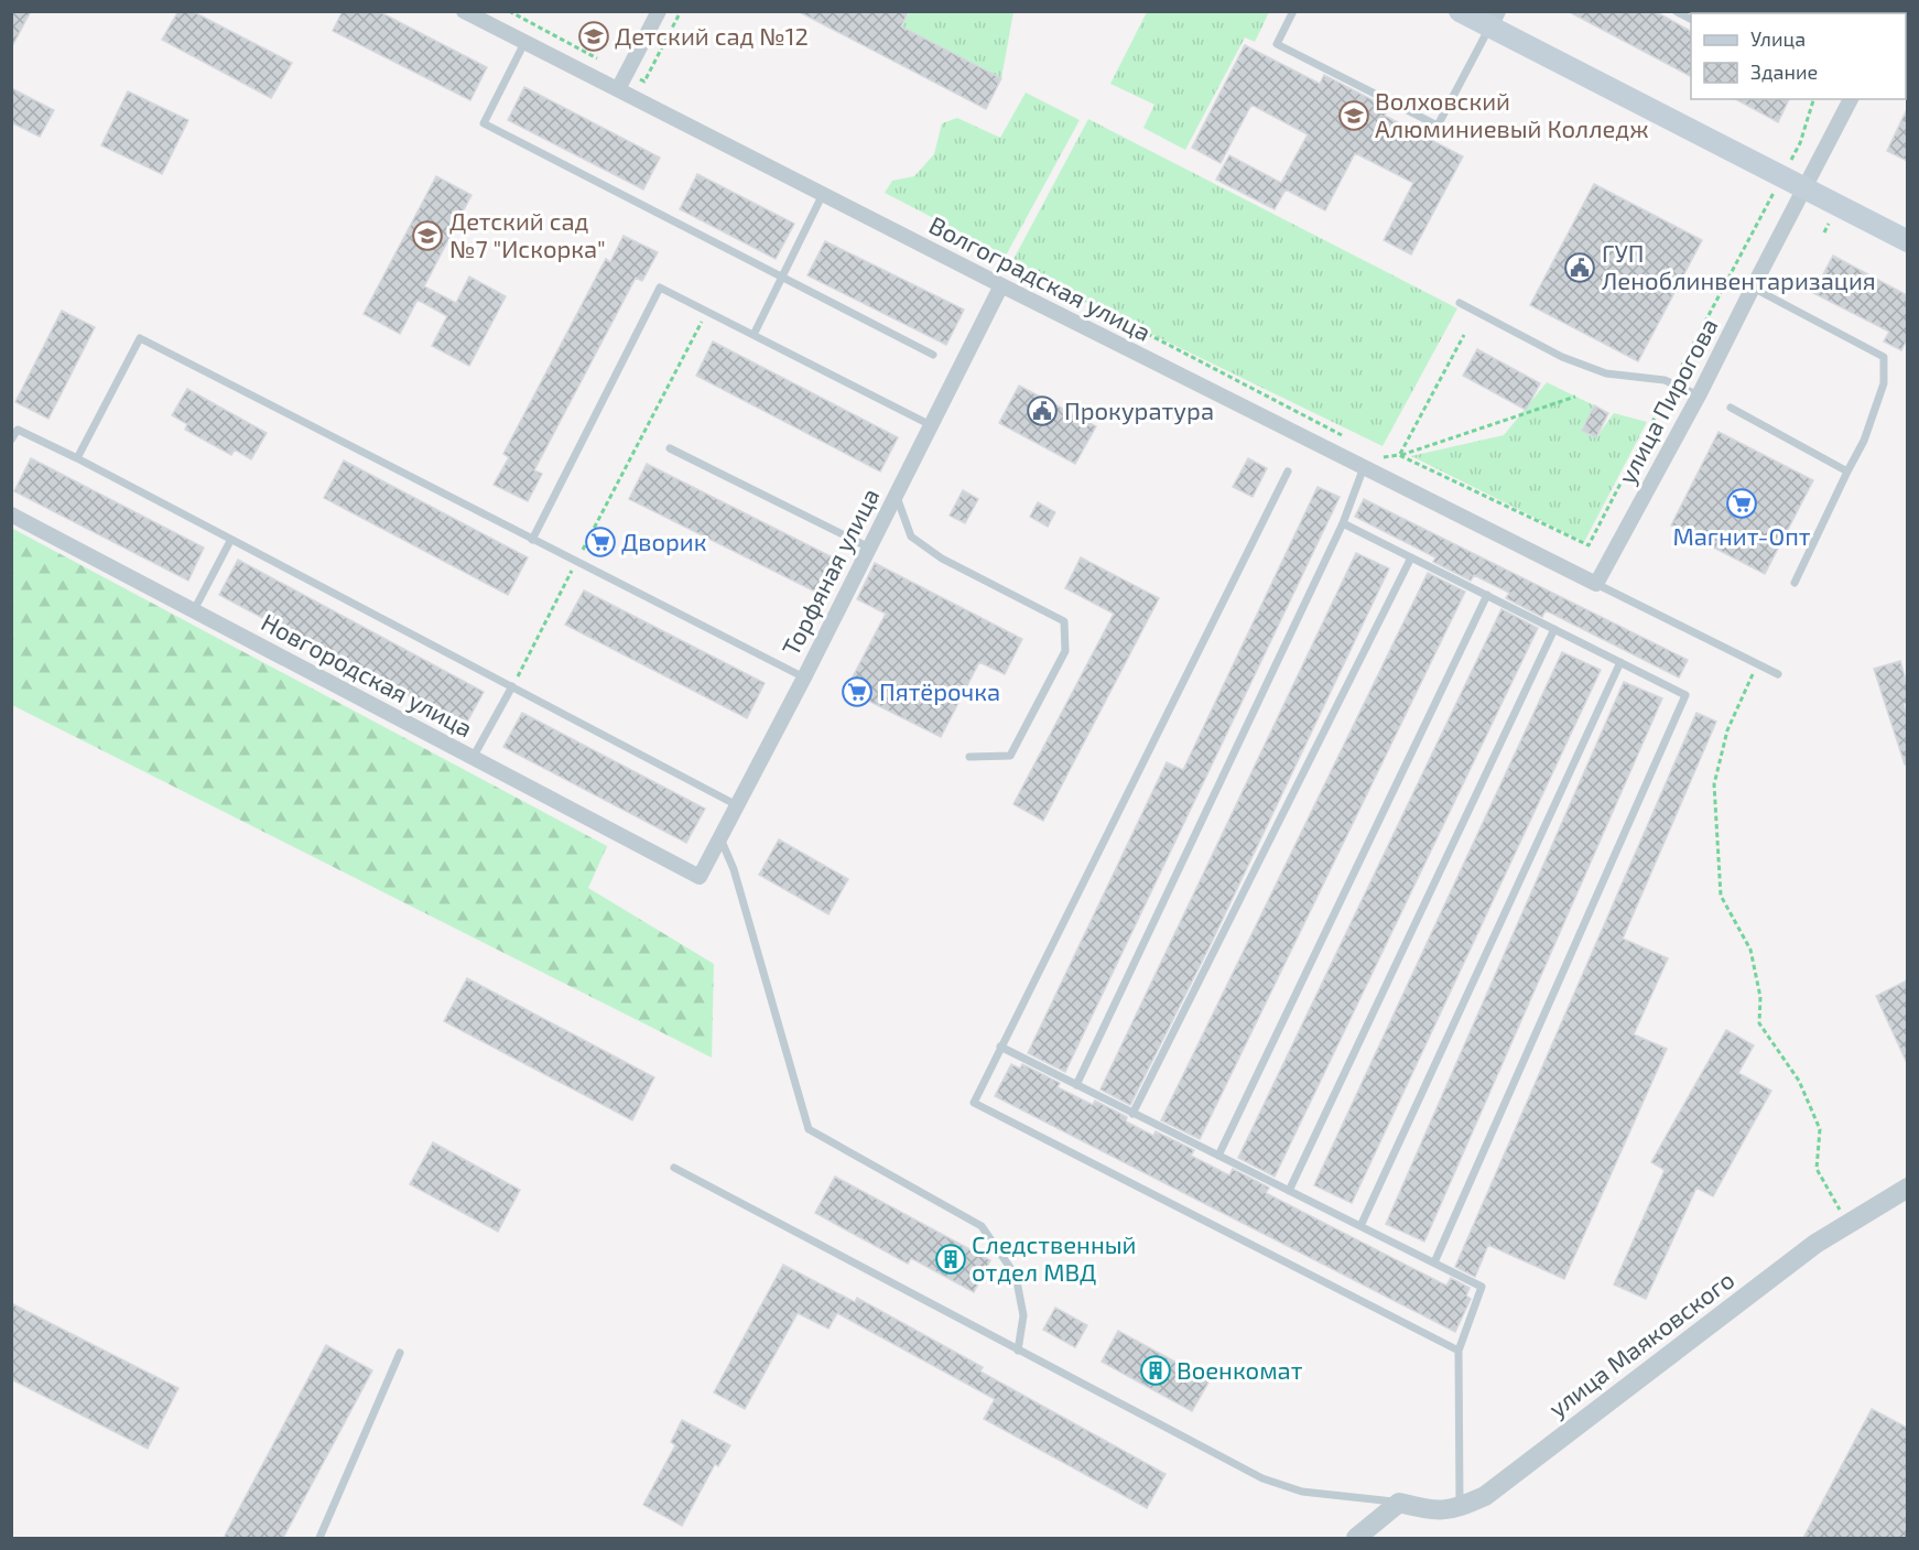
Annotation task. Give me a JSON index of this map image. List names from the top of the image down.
{
  "streets": {
    "street": [
      "Волгоградская улица",
      "улица Пирогова",
      "Торфяная улица",
      "Новгородская улица",
      "улица Маяковского"
    ]
  },
  "crossings": [
    ["Волгоградская улица", "улица Пирогова"],
    ["Волгоградская улица", "Торфяная улица"],
    ["Торфяная улица", "Новгородская улица"]
  ],
  "places": {
    "school or university": ["Детский cад №12", "Волховский Алюминиевый Колледж", "Детский cад №7 \"Искорка\""],
    "public building": ["ГУП Леноблинвентаризация", "Прокуратура"],
    "supermarket": ["Магнит-Опт", "Дворик", "Пятёрочка"],
    "building": ["Следственный отдел МВД", "Военкомат"]
  },
  "legend": ["Улица", "Здание"]
}
